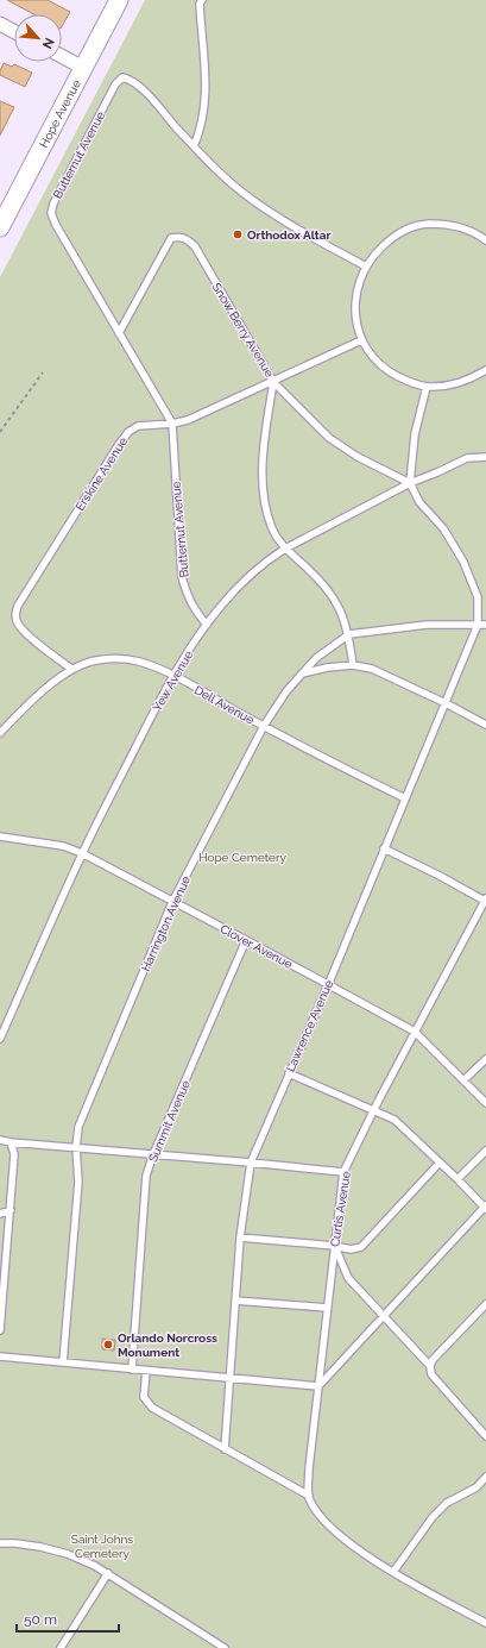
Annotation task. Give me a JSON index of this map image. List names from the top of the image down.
{
  "streets": {
    "main road": ["Hope Avenue"],
    "lane": [
      "Butternut Avenue",
      "Snow Berry Avenue",
      "Erskine Avenue",
      "Yew Avenue",
      "Dell Avenue",
      "Harrington Avenue",
      "Clover Avenue",
      "Lawrence Avenue",
      "Summit Avenue",
      "Curtis Avenue"
    ]
  },
  "crossings": [
    ["Butternut Avenue", "Snow Berry Avenue"],
    ["Butternut Avenue", "Erskine Avenue"],
    ["Butternut Avenue", "Yew Avenue"],
    ["Snow Berry Avenue", "Erskine Avenue"],
    ["Snow Berry Avenue", "Yew Avenue"],
    ["Erskine Avenue", "Dell Avenue"],
    ["Yew Avenue", "Dell Avenue"],
    ["Yew Avenue", "Clover Avenue"],
    ["Dell Avenue", "Harrington Avenue"],
    ["Dell Avenue", "Lawrence Avenue"],
    ["Harrington Avenue", "Clover Avenue"],
    ["Harrington Avenue", "Lawrence Avenue"],
    ["Clover Avenue", "Lawrence Avenue"],
    ["Clover Avenue", "Summit Avenue"],
    ["Clover Avenue", "Curtis Avenue"]
  ],
  "parks": ["Hope Cemetery", "Saint Johns Cemetery"],
  "places": ["Orthodox Altar", "Orlando Norcross Monument"],
  "scale_bar": "50 m",
  "north": "bottom right"
}
